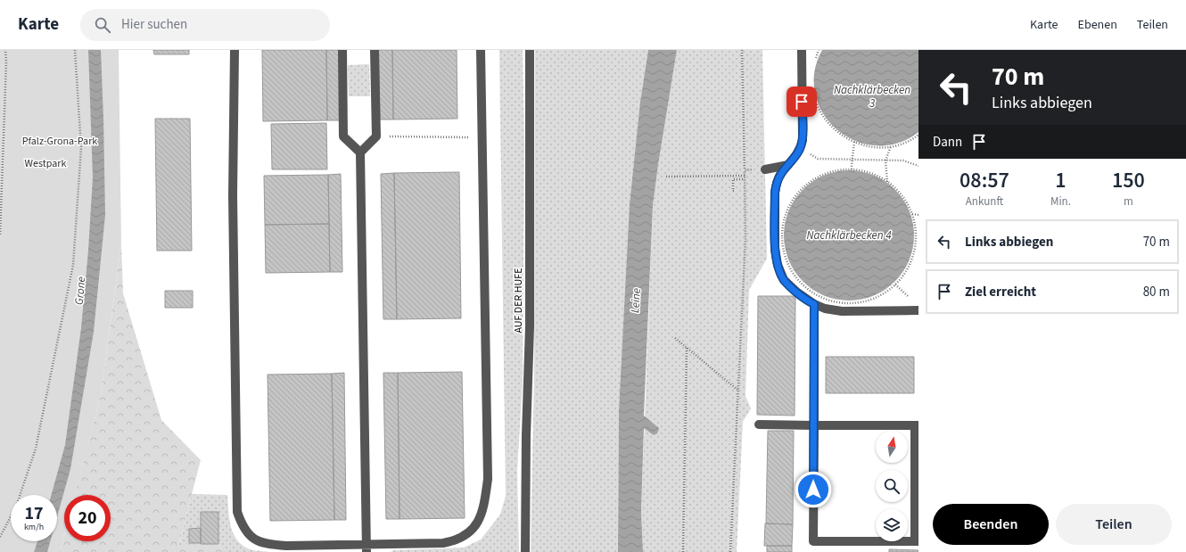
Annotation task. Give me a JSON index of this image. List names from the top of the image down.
{
  "streets": {
    "lane": ["AUF DER HUFE"]
  },
  "water": [
    "Nachklärbecken 3",
    "Nachklärbecken 4",
    "Grone",
    "Leine"
  ],
  "parks": ["Pfalz-Grona-Park", "Westpark"],
  "north": "top",
  "page": {
    "header": "Karte",
    "search": "Hier suchen",
    "nav": ["Karte", "Ebenen", "Teilen"],
    "turn": ["70 m", "Links abbiegen"],
    "then": "Dann",
    "eta": [
      "08:57",
      "Ankunft",
      "1",
      "Min.",
      "150",
      "m"
    ],
    "list": [
      {
        "name": "Links abbiegen",
        "value": "70 m"
      },
      {
        "name": "Ziel erreicht",
        "value": "80 m"
      }
    ],
    "speed": "17 km/h",
    "limit": "20",
    "buttons": ["Beenden", "Teilen"]
  }
}
